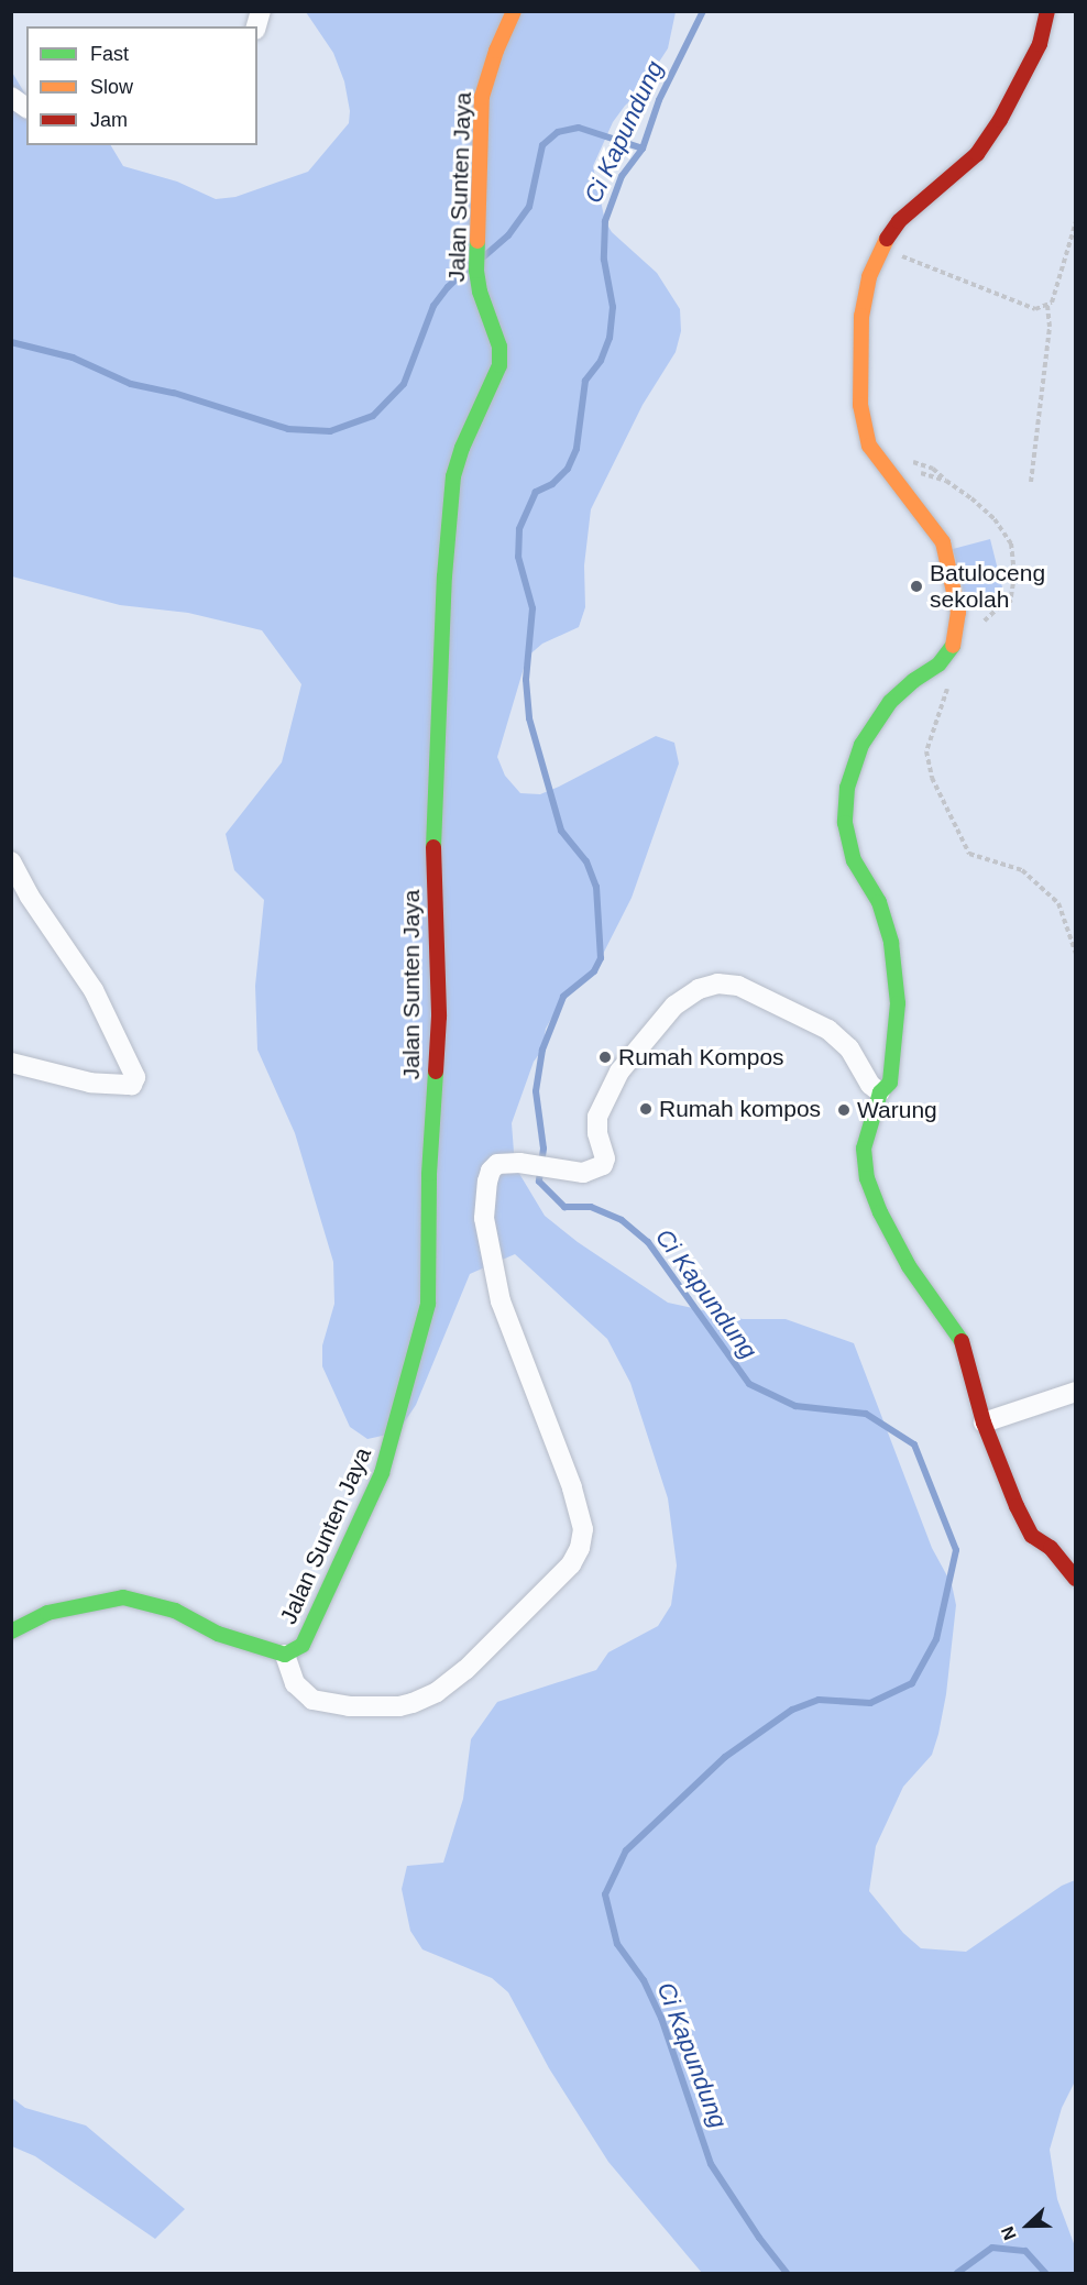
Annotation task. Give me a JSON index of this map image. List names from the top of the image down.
{
  "streets": {
    "main road": ["Jalan Sunten Jaya"]
  },
  "water": ["Ci Kapundung"],
  "places": [
    "Batuloceng sekolah",
    "Rumah Kompos",
    "Rumah kompos",
    "Warung"
  ],
  "legend": ["Fast", "Slow", "Jam"],
  "north": "left"
}
